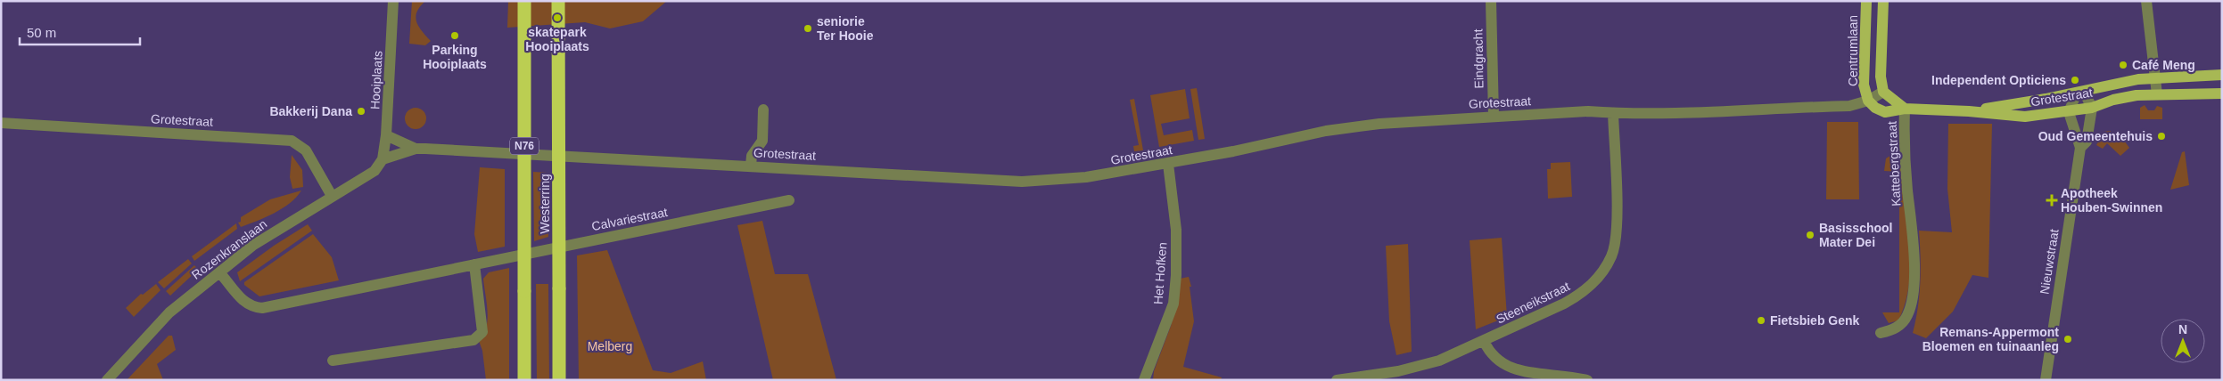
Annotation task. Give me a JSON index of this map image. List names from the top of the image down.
{
  "streets": {
    "highway": ["N76", "Westerring"],
    "main road": ["Centrumlaan", "Grotestraat"],
    "street": [
      "Eindgracht",
      "Hooiplaats",
      "Kattebergstraat",
      "Calvariestraat",
      "Rozenkranslaan",
      "Nieuwstraat",
      "Het Hofken",
      "Steeneikstraat"
    ]
  },
  "crossings": [
    ["Centrumlaan", "Grotestraat"],
    ["Eindgracht", "Grotestraat"],
    ["Hooiplaats", "Grotestraat"],
    ["Hooiplaats", "Rozenkranslaan"],
    ["Grotestraat", "Kattebergstraat"],
    ["Grotestraat", "Rozenkranslaan"],
    ["Grotestraat", "Nieuwstraat"],
    ["Grotestraat", "Het Hofken"],
    ["Grotestraat", "Steeneikstraat"],
    ["Calvariestraat", "Rozenkranslaan"]
  ],
  "parks": ["Melberg"],
  "places": {
    "other": [
      "skatepark Hooiplaats",
      "seniorie Ter Hooie",
      "Parking Hooiplaats",
      "Café Meng",
      "Independent Opticiens",
      "Bakkerij Dana",
      "Oud Gemeentehuis",
      "Basisschool Mater Dei",
      "Fietsbieb Genk",
      "Remans-Appermont Bloemen en tuinaanleg"
    ],
    "health": ["Apotheek Houben-Swinnen"]
  },
  "scale_bar": "50 m",
  "north": "top"
}
